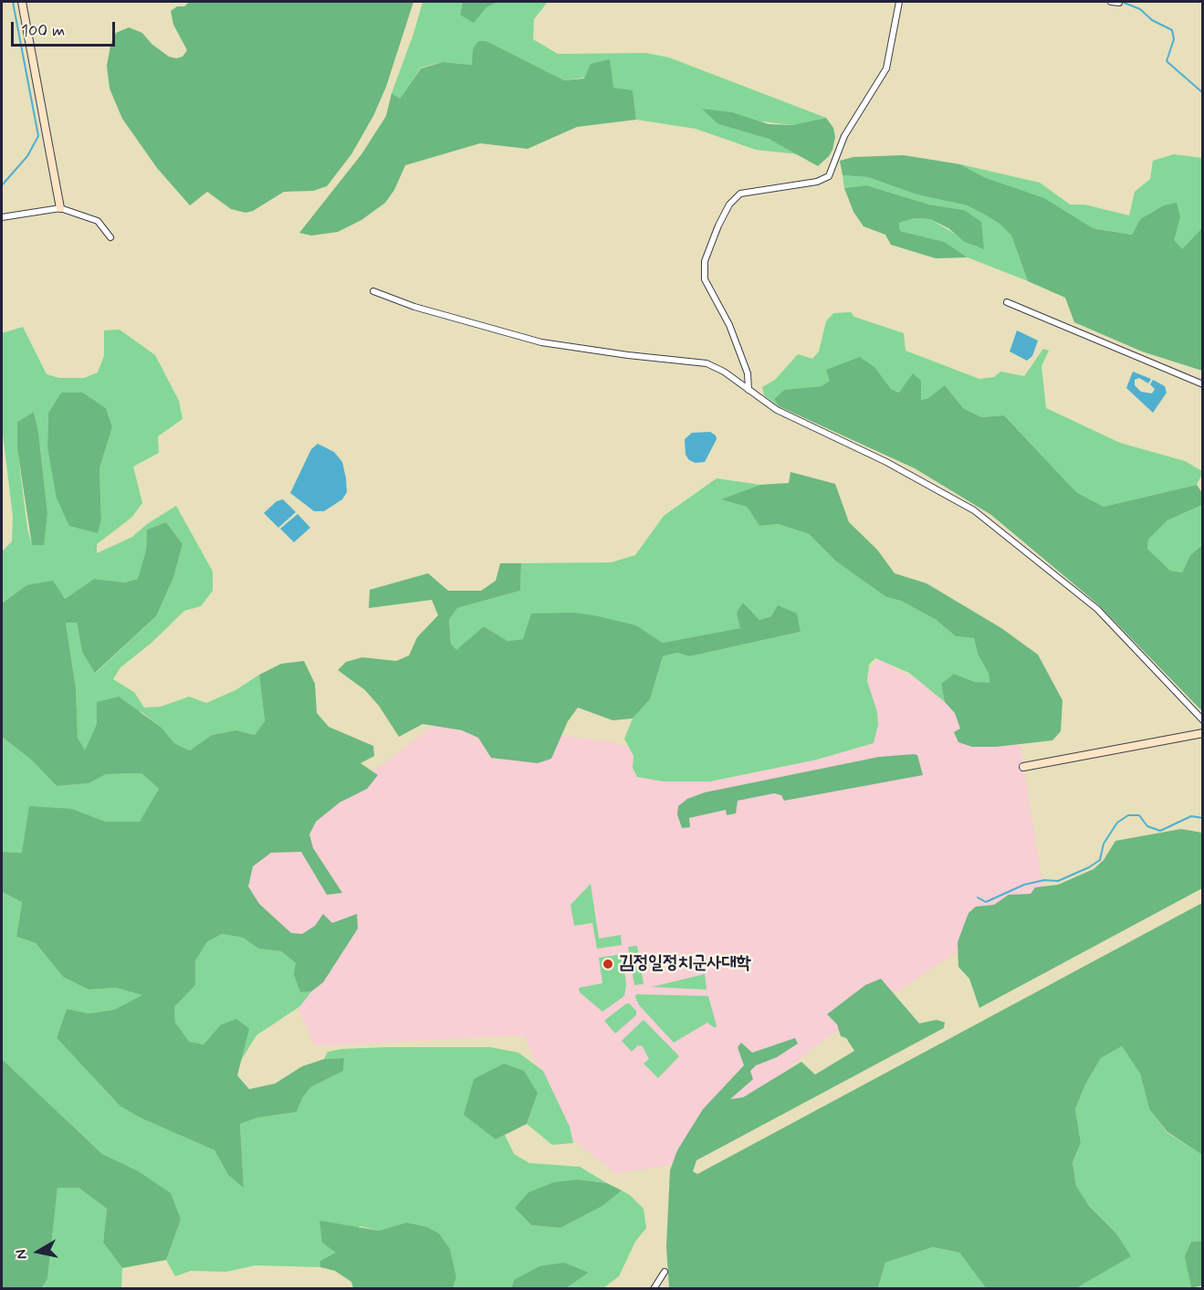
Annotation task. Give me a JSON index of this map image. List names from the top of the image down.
{
  "places": ["김정일정치군사대학"],
  "scale_bar": "100 m",
  "north": "left"
}
